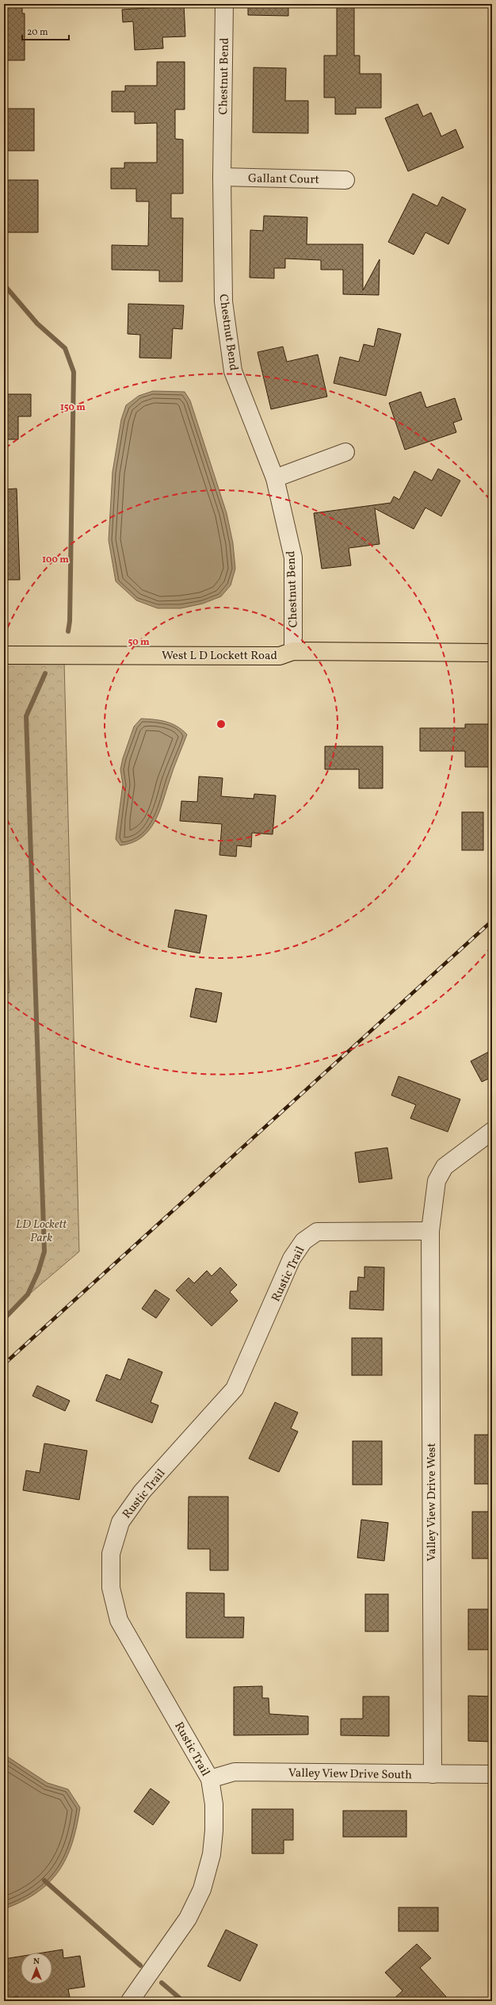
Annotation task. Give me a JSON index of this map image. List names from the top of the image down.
{
  "streets": {
    "main road": ["West L D Lockett Road"],
    "street": [
      "Chestnut Bend",
      "Gallant Court",
      "Rustic Trail",
      "Valley View Drive West",
      "Valley View Drive South"
    ]
  },
  "crossings": [
    ["Chestnut Bend", "Gallant Court"],
    ["Chestnut Bend", "West L D Lockett Road"],
    ["Rustic Trail", "Valley View Drive West"],
    ["Rustic Trail", "Valley View Drive South"],
    ["Valley View Drive West", "Valley View Drive South"]
  ],
  "parks": ["LD Lockett Park"],
  "scale_bar": "20 m",
  "north": "top",
  "rings": ["150 m", "100 m", "50 m"]
}
